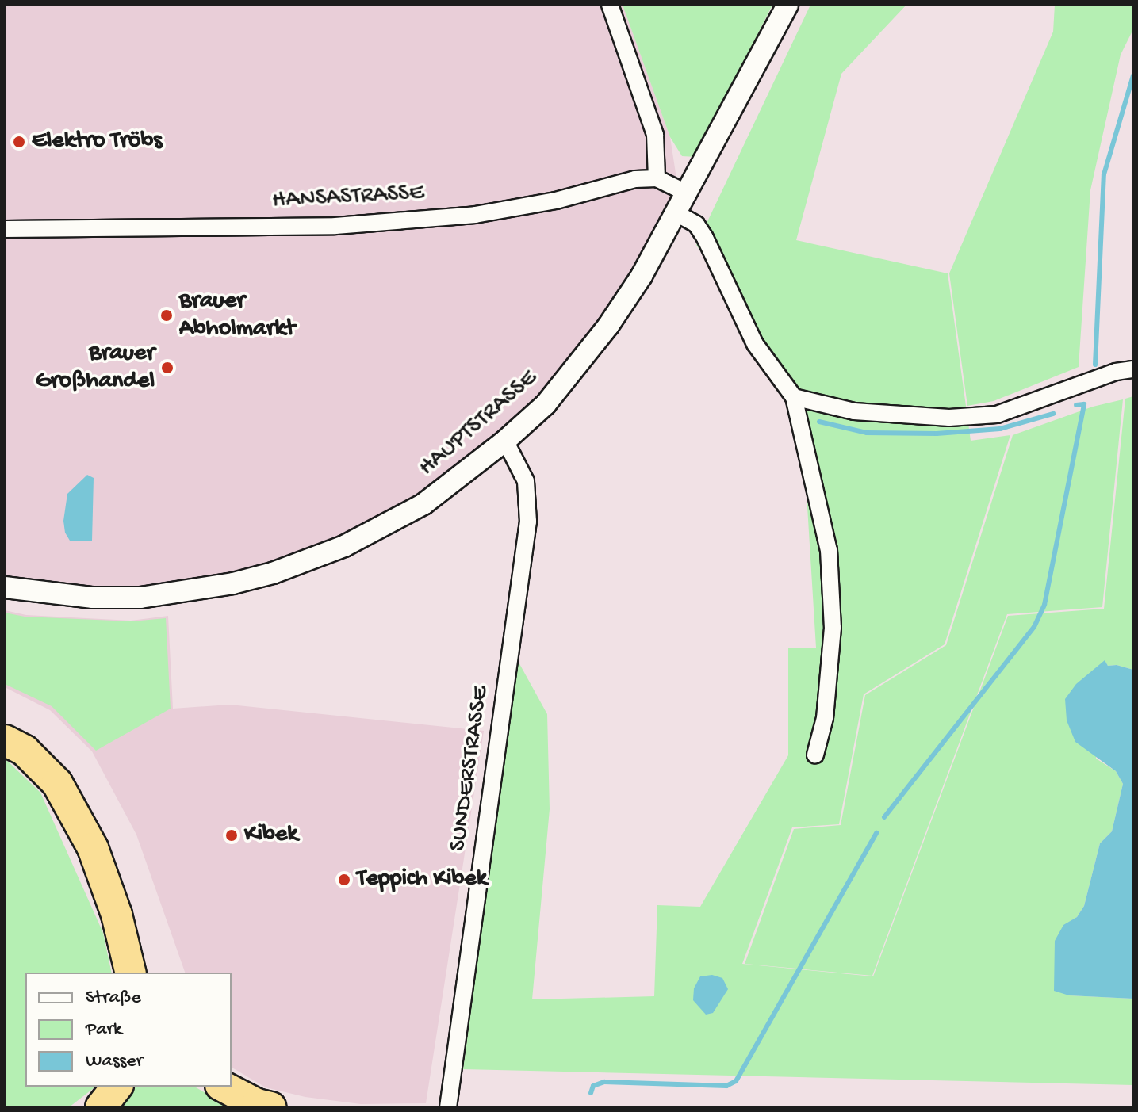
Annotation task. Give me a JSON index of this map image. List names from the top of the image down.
{
  "streets": {
    "street": ["HANSASTRASSE", "HAUPTSTRASSE", "SUNDERSTRASSE"]
  },
  "crossings": [
    ["HAUPTSTRASSE", "SUNDERSTRASSE"]
  ],
  "places": [
    "Elektro Tröbs",
    "Brauer Abholmarkt",
    "Brauer Großhandel",
    "Kibek",
    "Teppich Kibek"
  ],
  "legend": ["Straße", "Park", "Wasser"]
}
